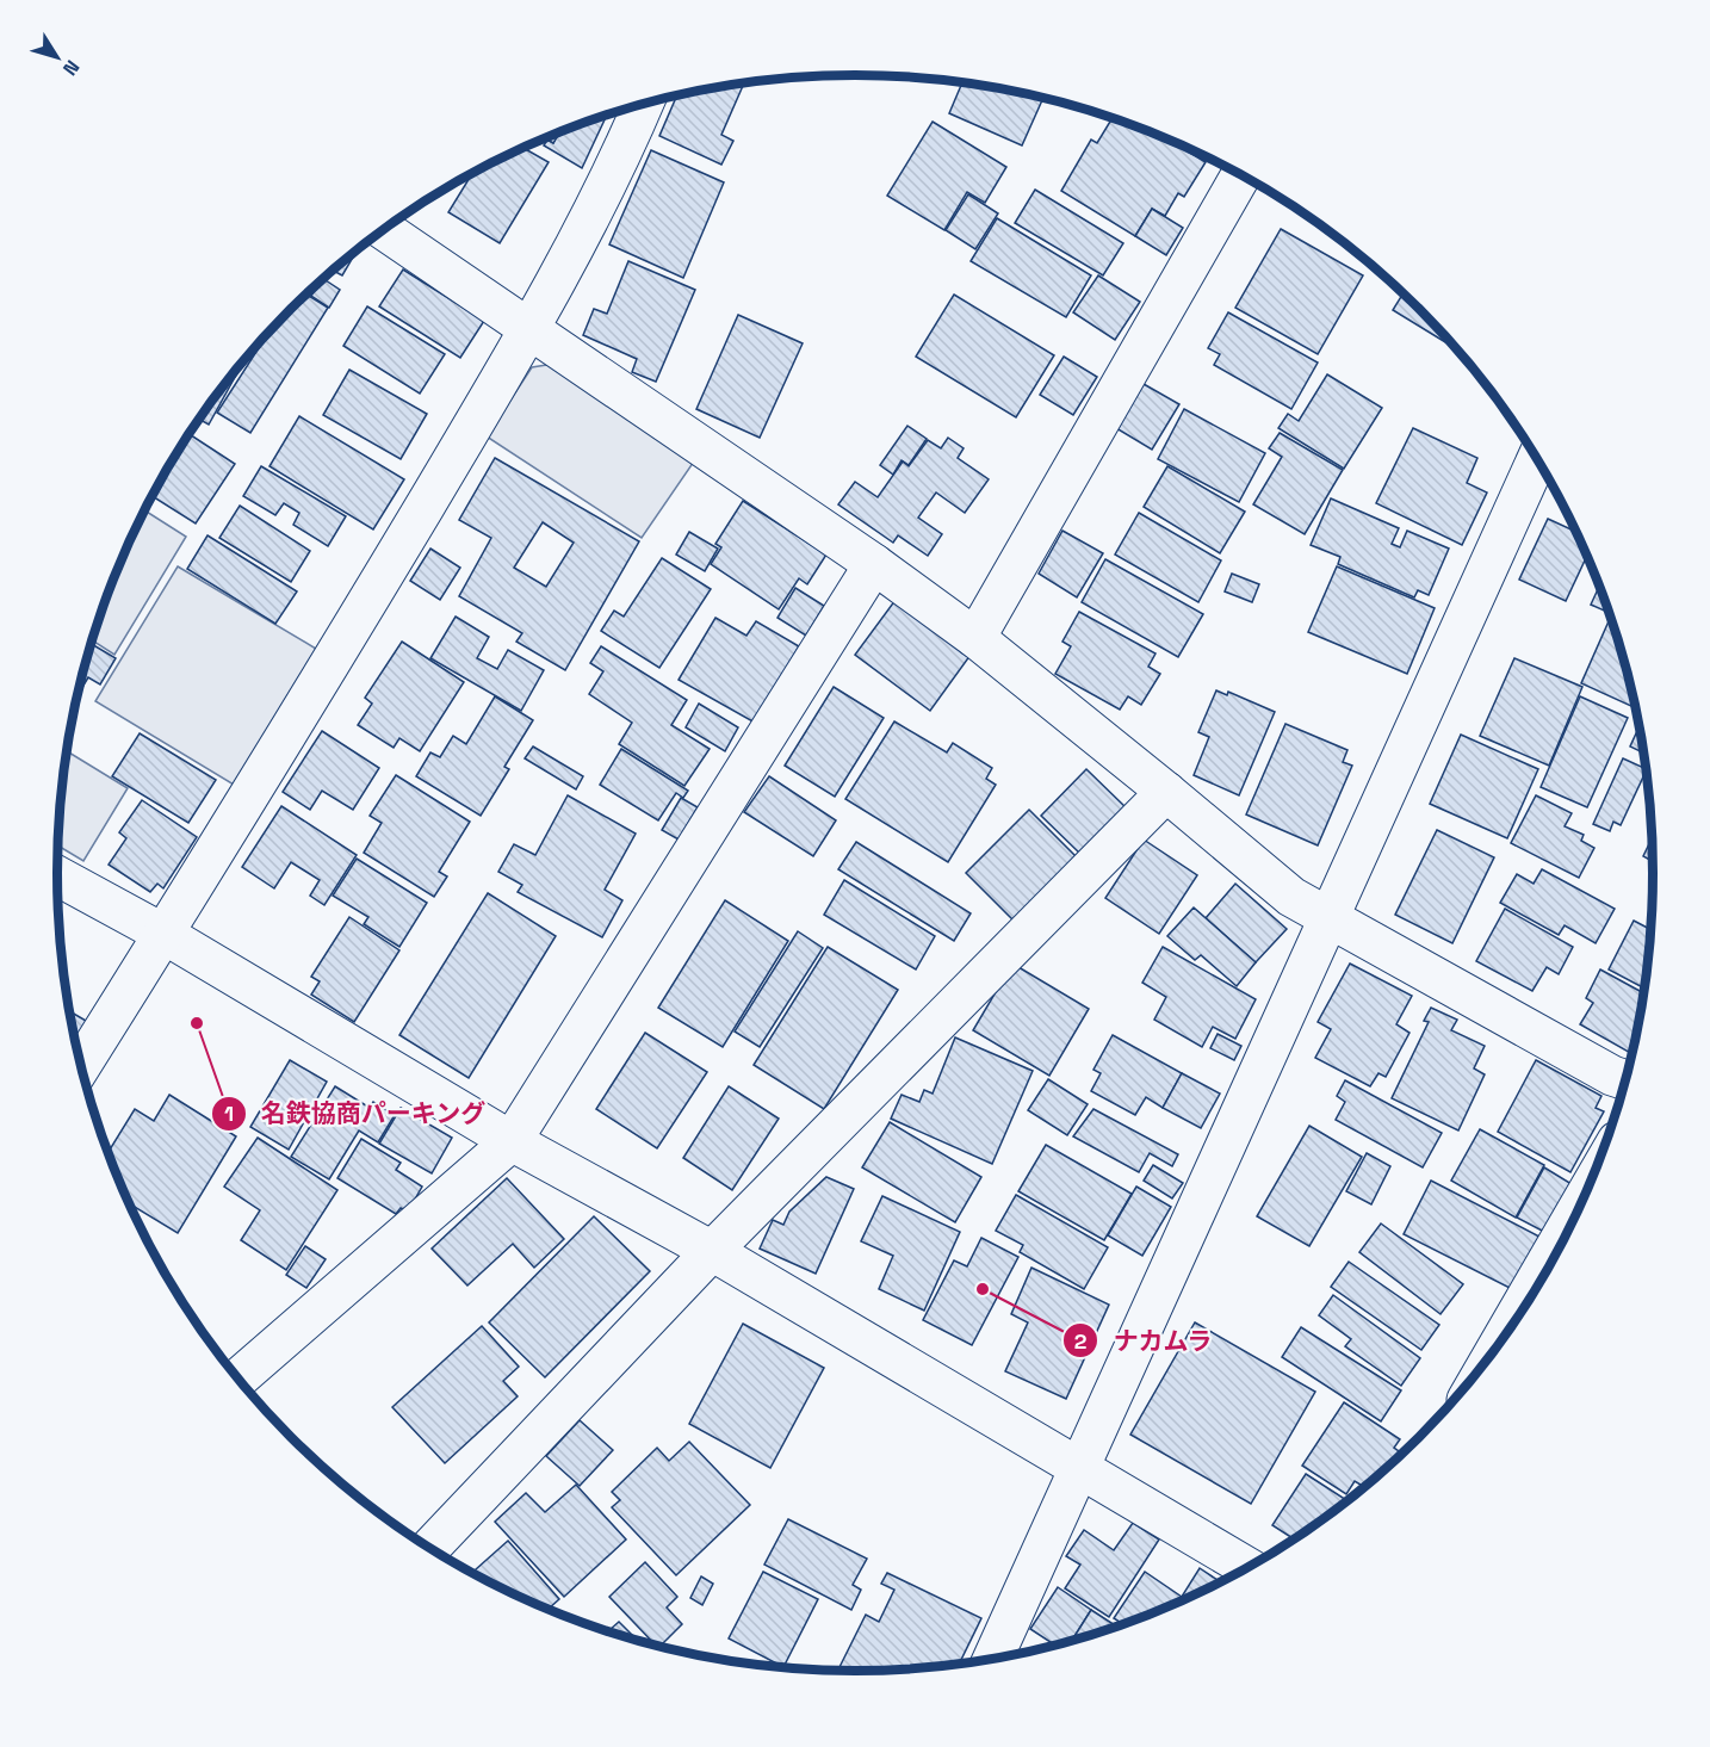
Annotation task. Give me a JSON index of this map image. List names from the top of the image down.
{
  "places": ["名鉄協商パーキング", "ナカムラ"],
  "north": "bottom right"
}
